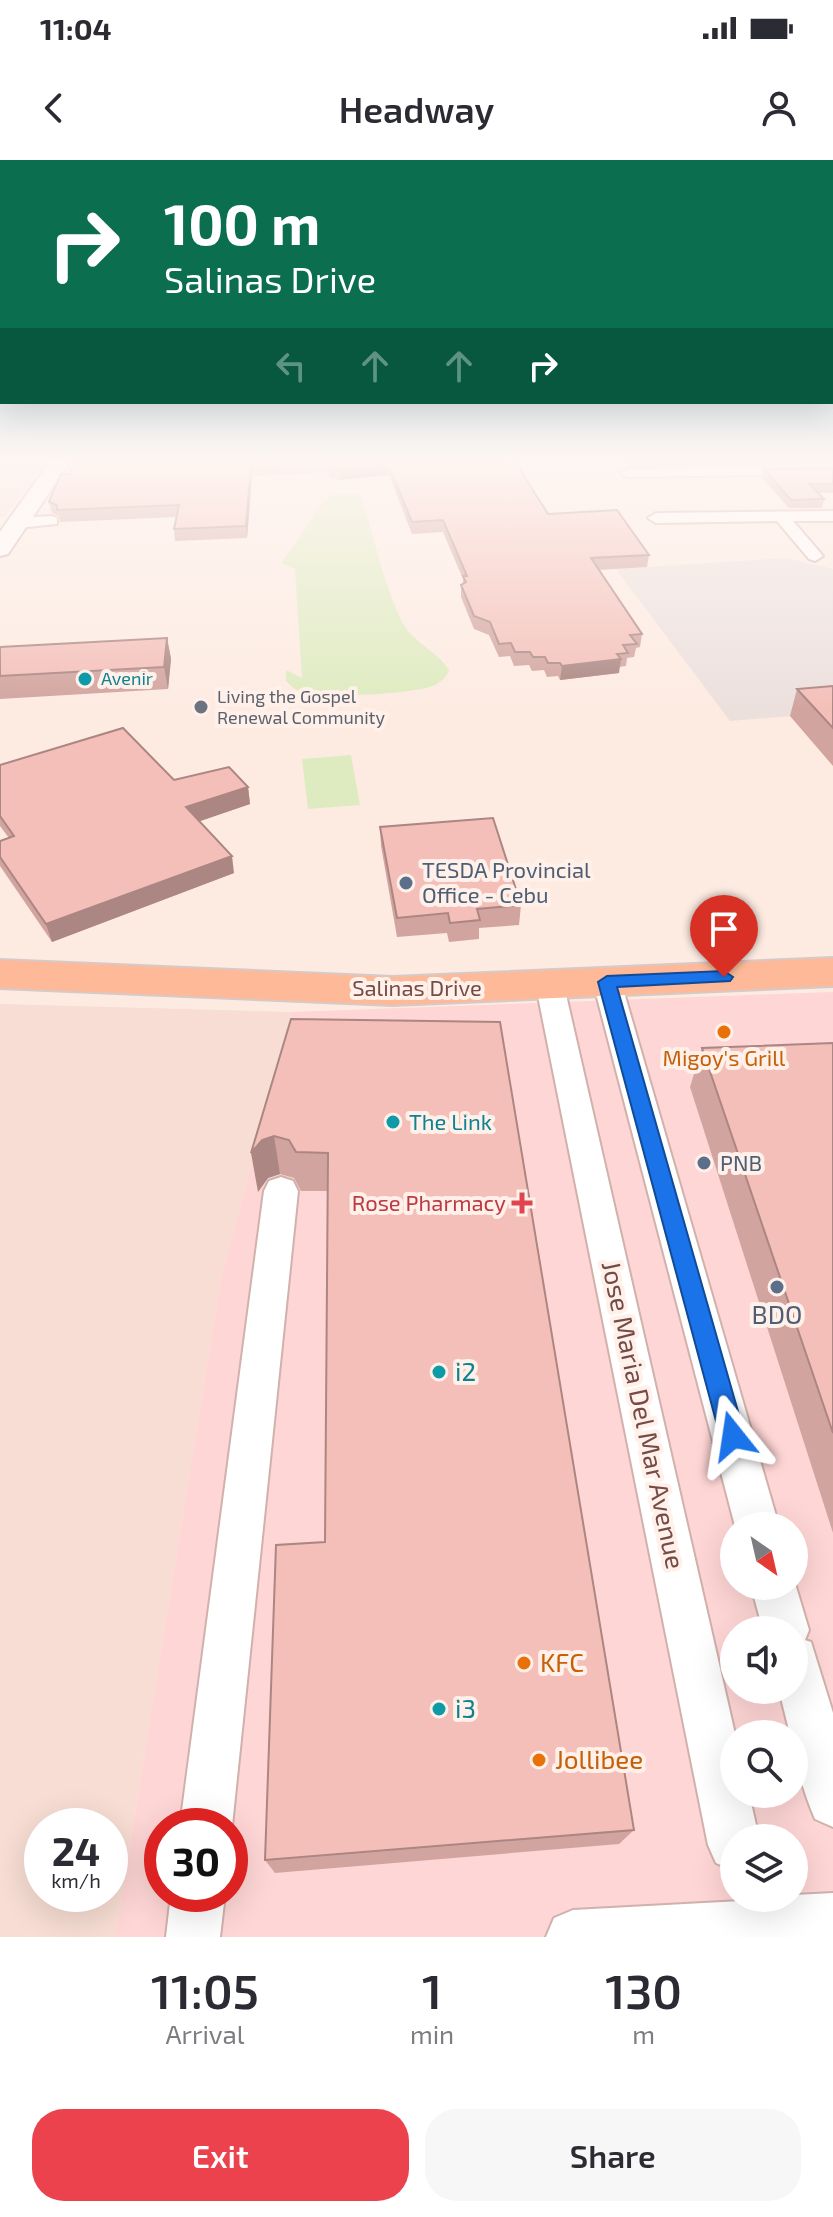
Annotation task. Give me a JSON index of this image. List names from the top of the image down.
{
  "streets": {
    "main road": ["Salinas Drive"],
    "street": ["Jose Maria Del Mar Avenue"]
  },
  "crossings": [
    ["Salinas Drive", "Jose Maria Del Mar Avenue"]
  ],
  "places": {
    "other": [
      "Avenir",
      "Living the Gospel Renewal Community",
      "TESDA Provincial Office - Cebu",
      "Migoy's Grill",
      "The Link",
      "PNB",
      "BDO",
      "i2",
      "KFC",
      "i3",
      "Jollibee"
    ],
    "health": ["Rose Pharmacy"]
  },
  "north": "bottom right",
  "page": {
    "status": "11:04",
    "header": "Headway",
    "turn": ["100 m", "Salinas Drive"],
    "speed": "24 km/h",
    "limit": "30",
    "eta": [
      "11:05",
      "Arrival",
      "1",
      "min",
      "130",
      "m"
    ],
    "buttons": ["Exit", "Share"]
  }
}
